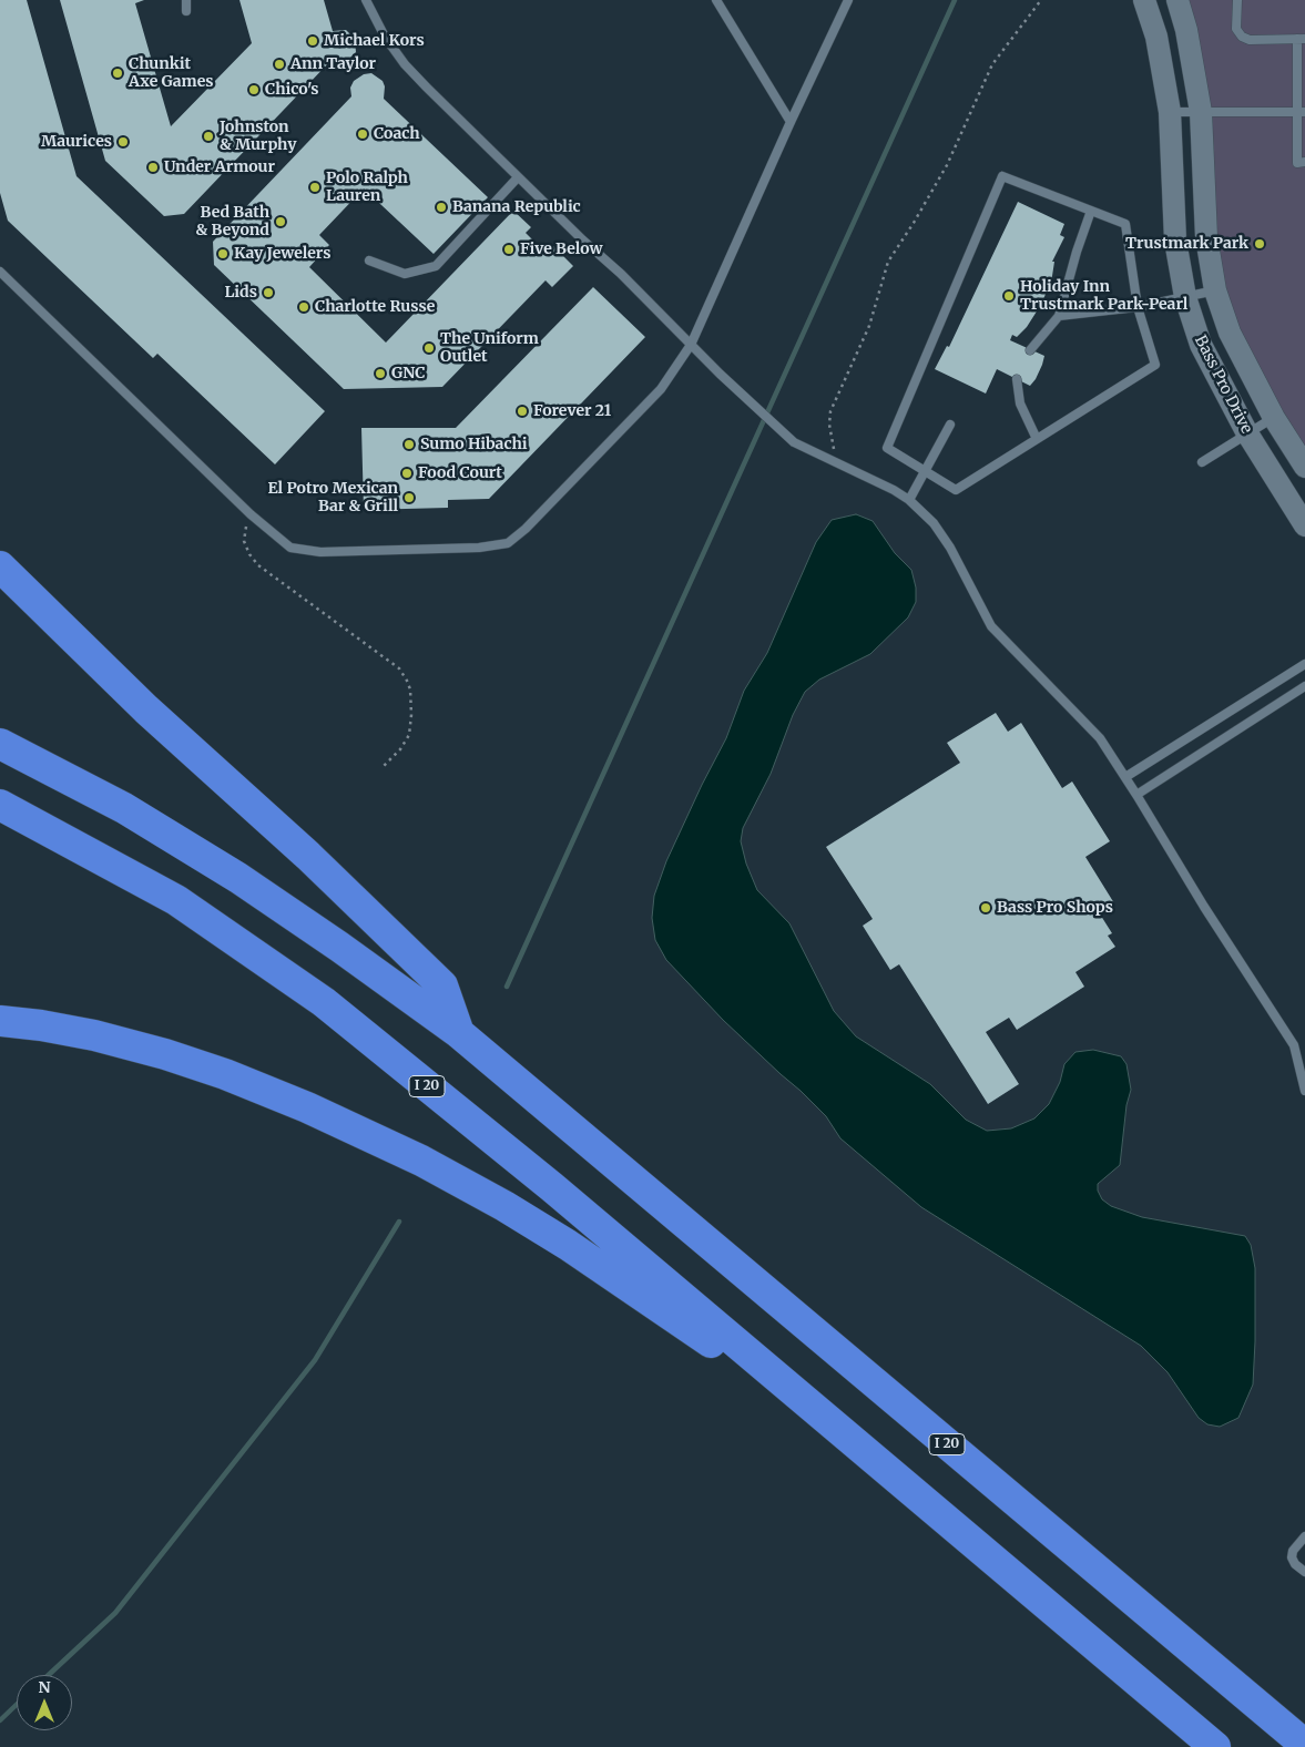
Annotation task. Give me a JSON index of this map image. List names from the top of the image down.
{
  "streets": {
    "highway": ["I 20"],
    "street": ["Bass Pro Drive"]
  },
  "places": [
    "Michael Kors",
    "Ann Taylor",
    "Chunkit Axe Games",
    "Chico's",
    "Coach",
    "Johnston & Murphy",
    "Maurices",
    "Under Armour",
    "Polo Ralph Lauren",
    "Banana Republic",
    "Bed Bath & Beyond",
    "Trustmark Park",
    "Five Below",
    "Kay Jewelers",
    "Lids",
    "Holiday Inn Trustmark Park-Pearl",
    "Charlotte Russe",
    "The Uniform Outlet",
    "GNC",
    "Forever 21",
    "Sumo Hibachi",
    "Food Court",
    "El Potro Mexican Bar & Grill",
    "Bass Pro Shops"
  ],
  "north": "top"
}
